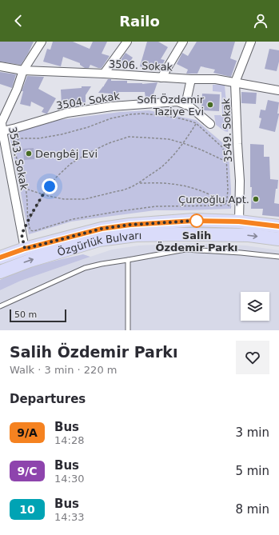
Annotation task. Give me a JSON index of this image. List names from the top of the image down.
{
  "streets": {
    "main road": ["Özgürlük Bulvarı"],
    "street": [
      "3506. Sokak",
      "3504. Sokak",
      "3549. Sokak",
      "3543. Sokak"
    ]
  },
  "crossings": [
    ["3506. Sokak", "3549. Sokak"],
    ["3506. Sokak", "3543. Sokak"],
    ["3504. Sokak", "3543. Sokak"],
    ["3549. Sokak", "Özgürlük Bulvarı"],
    ["3543. Sokak", "Özgürlük Bulvarı"]
  ],
  "places": [
    "Sofi Özdemir Taziye Evi",
    "Dengbêj Evi",
    "Çurooğlu Apt.",
    "Salih Özdemir Parkı"
  ],
  "lines": ["bus line 9/A"],
  "scale_bar": "50 m",
  "page": {
    "header": "Railo",
    "scale": "50 m",
    "heading": [
      ["Salih Özdemir Parkı", "Walk · 3 min · 220 m"],
      "Departures"
    ],
    "list": [
      {
        "mark": "9/A",
        "name": "Bus",
        "note": "14:28",
        "value": "3 min"
      },
      {
        "mark": "9/C",
        "name": "Bus",
        "note": "14:30",
        "value": "5 min"
      },
      {
        "mark": "10",
        "name": "Bus",
        "note": "14:33",
        "value": "8 min"
      }
    ]
  }
}
